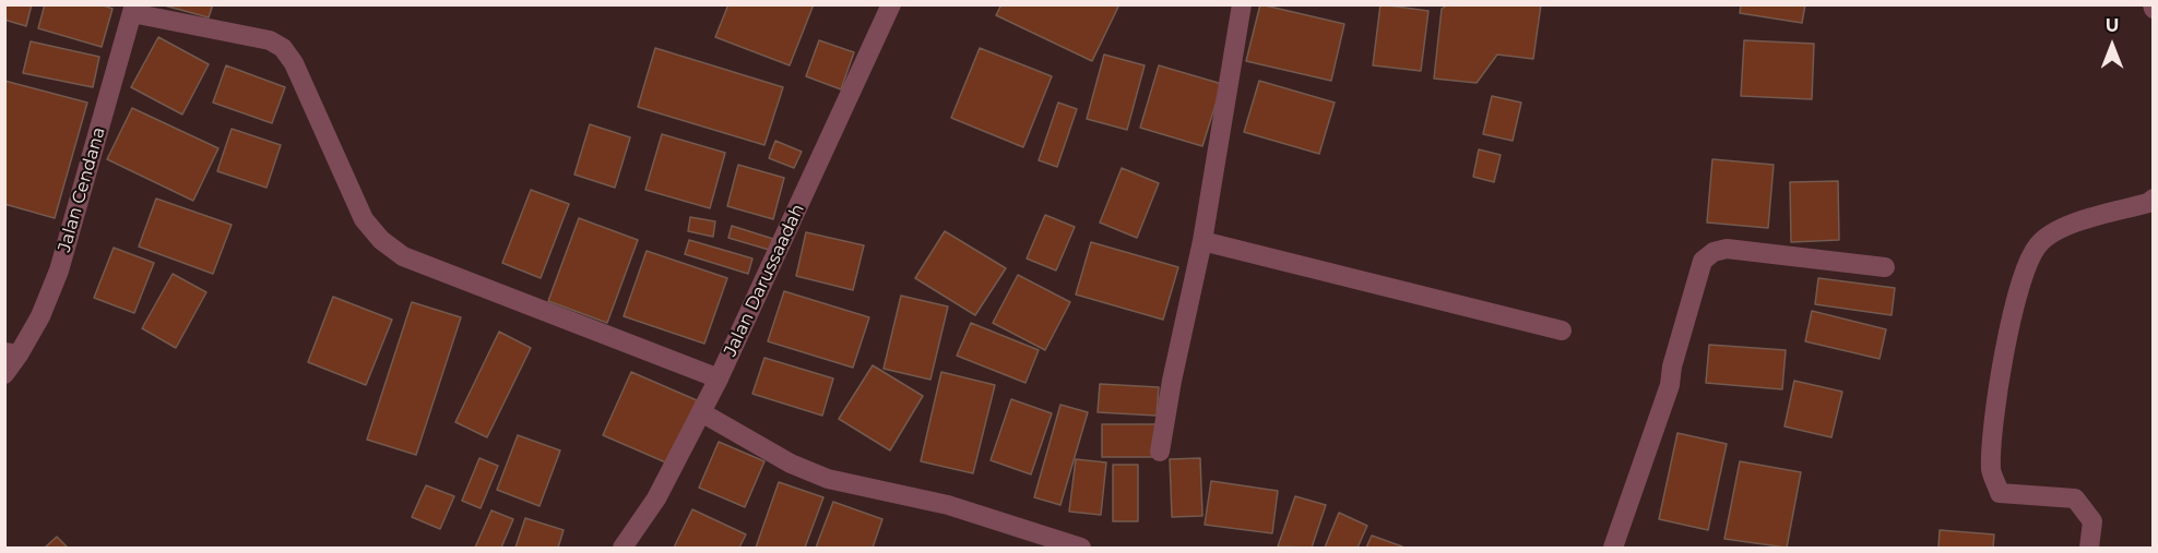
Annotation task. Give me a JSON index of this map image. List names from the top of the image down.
{
  "streets": {
    "street": ["Jalan Cendana", "Jalan Darussaadah"]
  },
  "north": "top"
}
